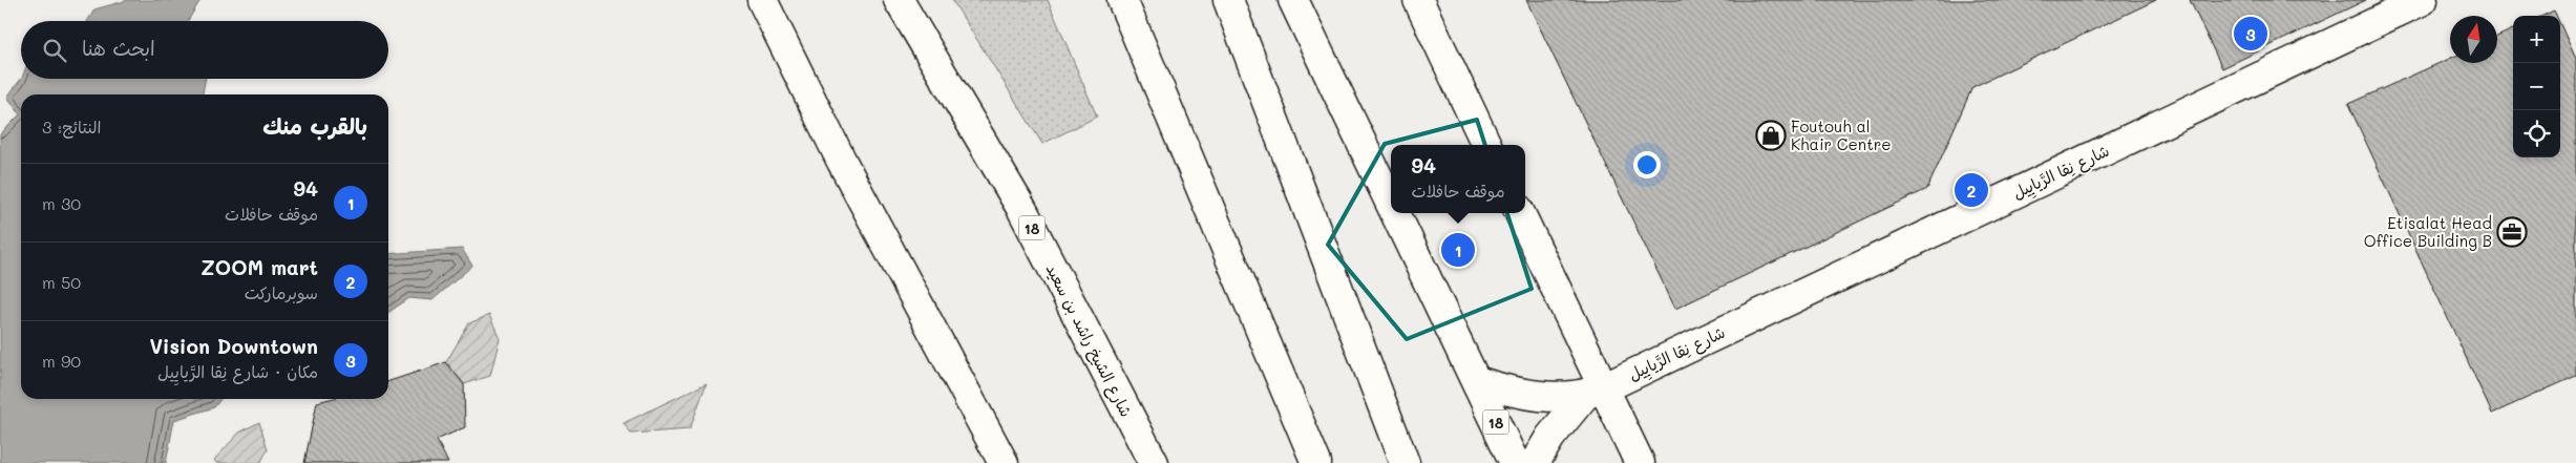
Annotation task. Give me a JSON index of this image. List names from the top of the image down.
{
  "streets": {
    "main road": ["شارع نِقا الرَّيايِيل", "18", "شارع الشيخ راشد بن سعيد"]
  },
  "crossings": [
    ["شارع نِقا الرَّيايِيل", "18"]
  ],
  "places": {
    "shop": ["Foutouh al Khair Centre"],
    "office": ["Etisalat Head Office Building B"]
  },
  "north": "top",
  "page": {
    "pins": ["3", "2", "1"],
    "map_buttons": ["+", "−"],
    "search": "ابحث هنا",
    "heading": ["بالقرب منك", "النتائج: 3"],
    "popup": ["94", "موقف حافلات"],
    "list": [
      {
        "mark": "1",
        "name": "94",
        "note": "موقف حافلات",
        "value": "30 m"
      },
      {
        "mark": "2",
        "name": "ZOOM mart",
        "note": "سوبرماركت",
        "value": "50 m"
      },
      {
        "mark": "3",
        "name": "Vision Downtown",
        "note": "مكان · شارع نِقا الرَّيايِيل",
        "value": "90 m"
      }
    ]
  }
}
